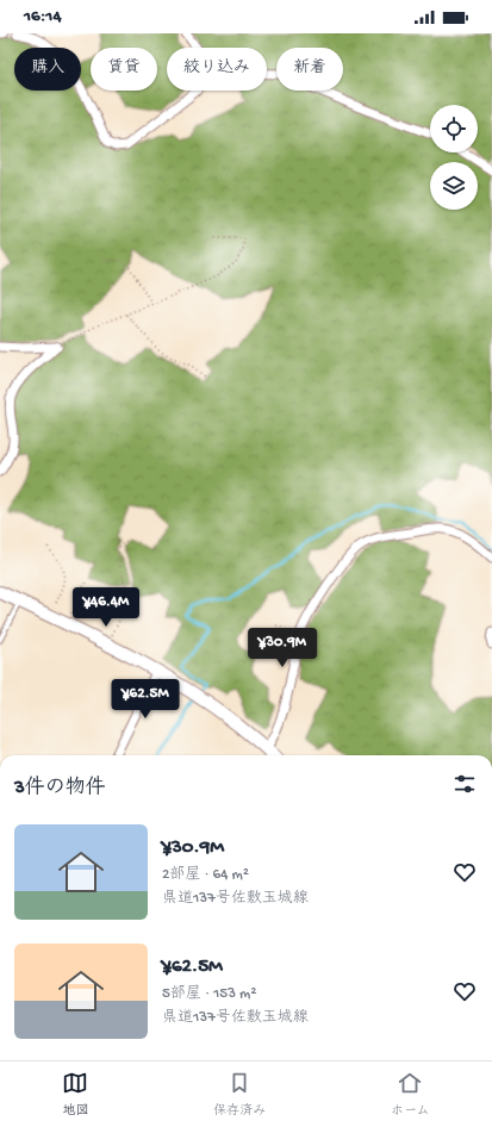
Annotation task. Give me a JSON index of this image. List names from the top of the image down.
{
  "page": {
    "status": "16:14",
    "chip": [
      "購入",
      "賃貸",
      "絞り込み",
      "新着"
    ],
    "price": ["¥46.4M", "¥30.9M", "¥62.5M"],
    "heading": "3件の物件",
    "list": [
      {
        "name": "¥30.9M",
        "note": "2部屋 · 64 m² · 県道137号佐敷玉城線"
      },
      {
        "name": "¥62.5M",
        "note": "5部屋 · 153 m² · 県道137号佐敷玉城線"
      }
    ],
    "tabs": ["地図", "保存済み", "ホーム"]
  }
}
